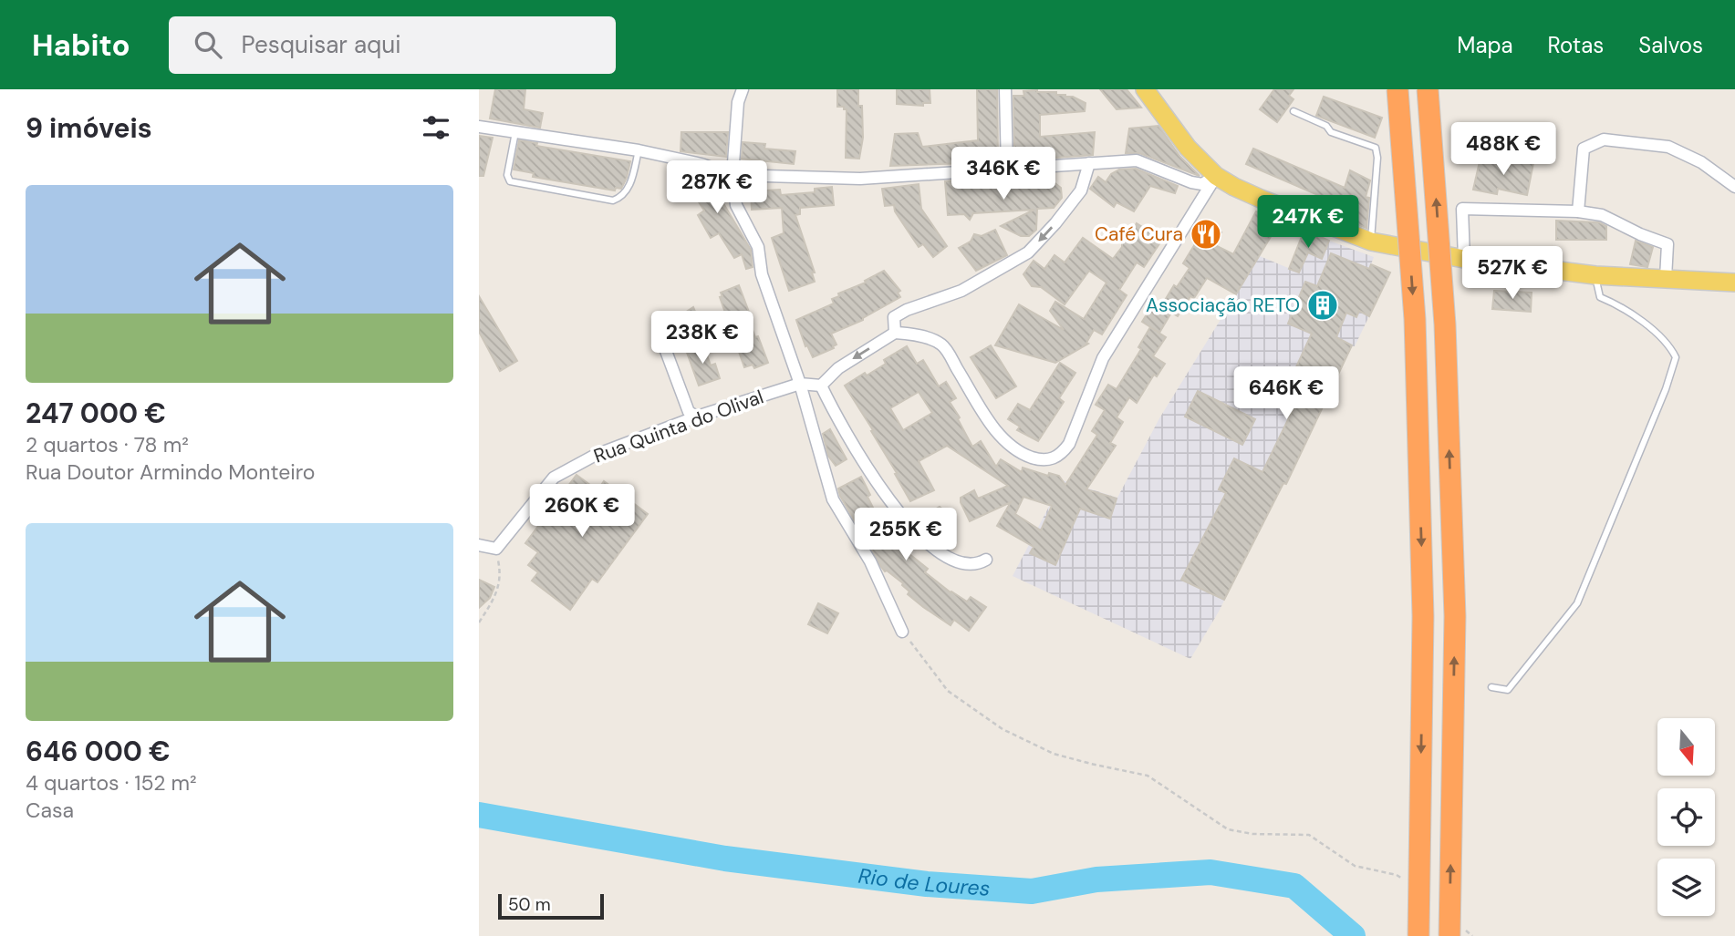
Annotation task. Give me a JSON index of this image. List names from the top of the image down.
{
  "streets": {
    "street": ["Rua Quinta do Olival"]
  },
  "water": ["Rio de Loures"],
  "places": {
    "restaurant": ["Café Cura"],
    "building": ["Associação RETO"]
  },
  "scale_bar": "50 m",
  "north": "bottom",
  "page": {
    "header": "Habito",
    "search": "Pesquisar aqui",
    "nav": ["Mapa", "Rotas", "Salvos"],
    "heading": "9 imóveis",
    "price": [
      "488K €",
      "346K €",
      "287K €",
      "247K €",
      "527K €",
      "238K €",
      "646K €",
      "260K €",
      "255K €"
    ],
    "list": [
      {
        "name": "247 000 €",
        "note": "2 quartos · 78 m² · Rua Doutor Armindo Monteiro"
      },
      {
        "name": "646 000 €",
        "note": "4 quartos · 152 m² · Casa"
      }
    ],
    "scale": "50 m"
  }
}
